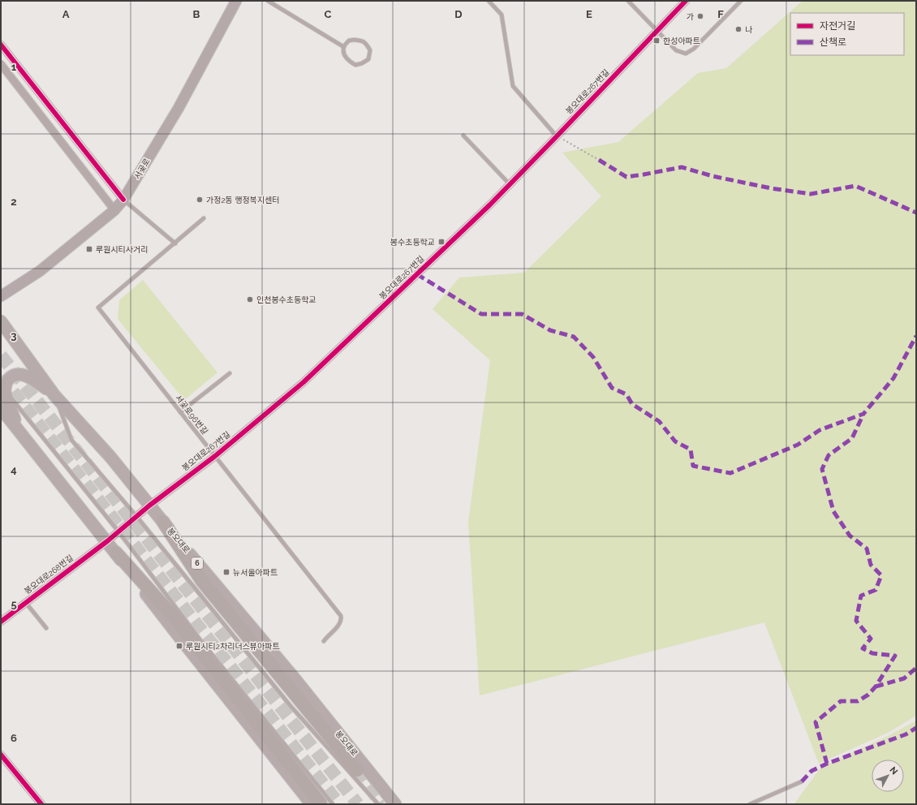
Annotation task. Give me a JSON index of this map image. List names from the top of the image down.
{
  "streets": {
    "main road": ["서곶로", "봉오대로", "6"],
    "street": ["봉오대로267번길", "봉오대로268번길"],
    "lane": ["서곷로96번길"]
  },
  "crossings": [
    ["봉오대로267번길", "서곷로96번길"],
    ["봉오대로267번길", "봉오대로"],
    ["봉오대로267번길", "봉오대로268번길"]
  ],
  "places": {
    "other": [
      "가",
      "나",
      "가정2동 행정복지센터",
      "인천봉수초등학교"
    ],
    "transit": [
      "한성아파트",
      "봉수초등학교",
      "루원시티사거리",
      "뉴서울아파트",
      "루원시티2차리더스뷰아파트"
    ]
  },
  "legend": ["자전거길", "산책로"],
  "north": "top right",
  "grid": {
    "columns": [
      "A",
      "B",
      "C",
      "D",
      "E",
      "F"
    ],
    "rows": [
      "1",
      "2",
      "3",
      "4",
      "5",
      "6"
    ]
  }
}
